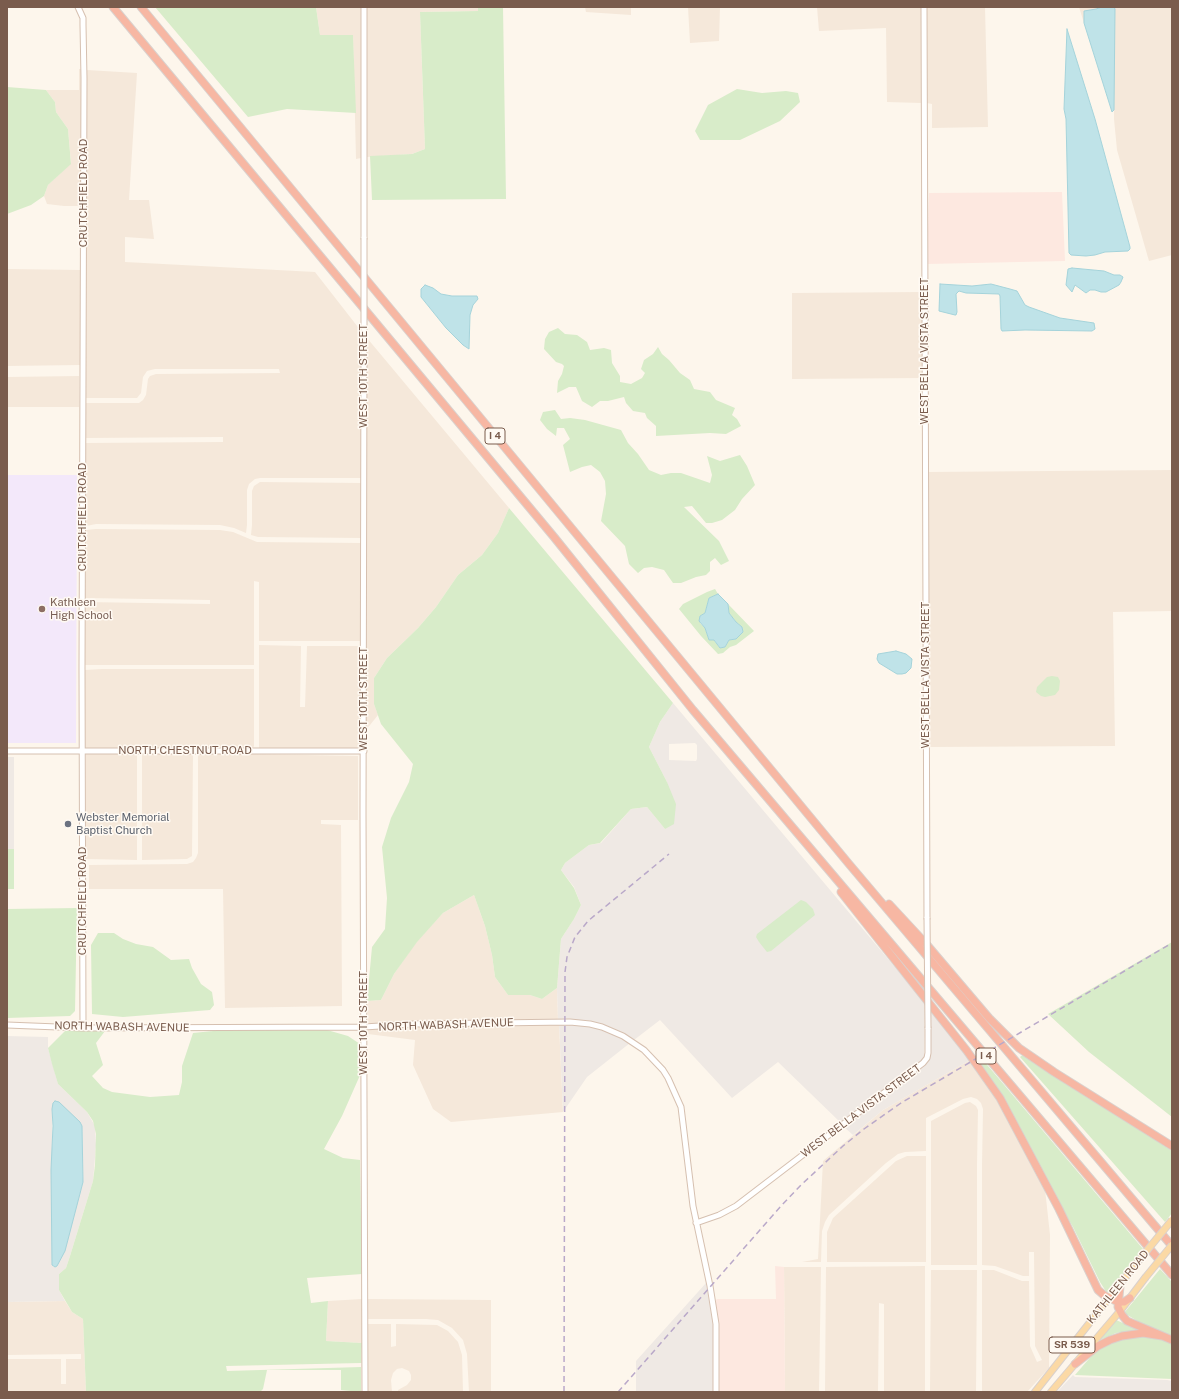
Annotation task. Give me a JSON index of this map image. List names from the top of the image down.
{
  "streets": {
    "highway": ["I 4"],
    "main road": ["KATHLEEN ROAD", "SR 539"],
    "street": [
      "CRUTCHFIELD ROAD",
      "WEST BELLA VISTA STREET",
      "WEST 10TH STREET",
      "NORTH CHESTNUT ROAD",
      "NORTH WABASH AVENUE"
    ]
  },
  "crossings": [
    ["CRUTCHFIELD ROAD", "NORTH CHESTNUT ROAD"],
    ["CRUTCHFIELD ROAD", "NORTH WABASH AVENUE"],
    ["WEST BELLA VISTA STREET", "NORTH WABASH AVENUE"],
    ["WEST 10TH STREET", "NORTH CHESTNUT ROAD"],
    ["WEST 10TH STREET", "NORTH WABASH AVENUE"],
    ["I 4", "KATHLEEN ROAD"]
  ],
  "places": ["Kathleen High School", "Webster Memorial Baptist Church"]
}
